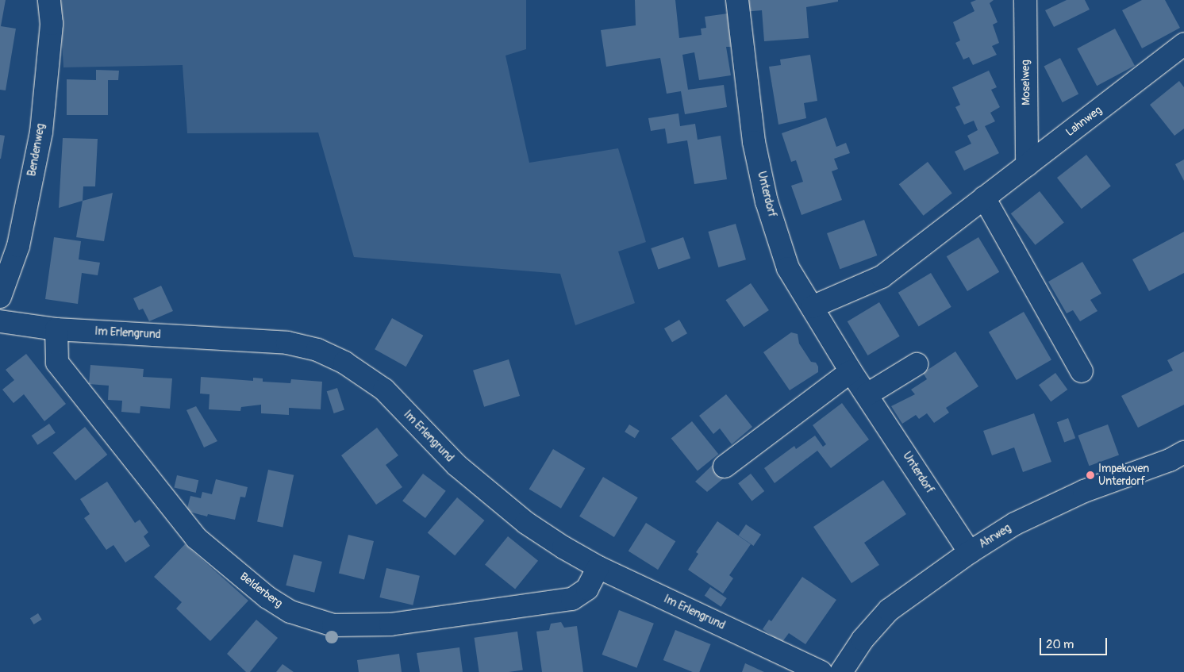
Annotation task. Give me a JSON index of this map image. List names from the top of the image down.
{
  "streets": {
    "street": [
      "Moselweg",
      "Lahnweg",
      "Bendenweg",
      "Unterdorf",
      "Im Erlengrund",
      "Ahrweg",
      "Belderberg"
    ]
  },
  "crossings": [
    ["Moselweg", "Lahnweg"],
    ["Lahnweg", "Unterdorf"],
    ["Unterdorf", "Ahrweg"],
    ["Im Erlengrund", "Belderberg"]
  ],
  "places": ["Impekoven Unterdorf"],
  "scale_bar": "20 m"
}
